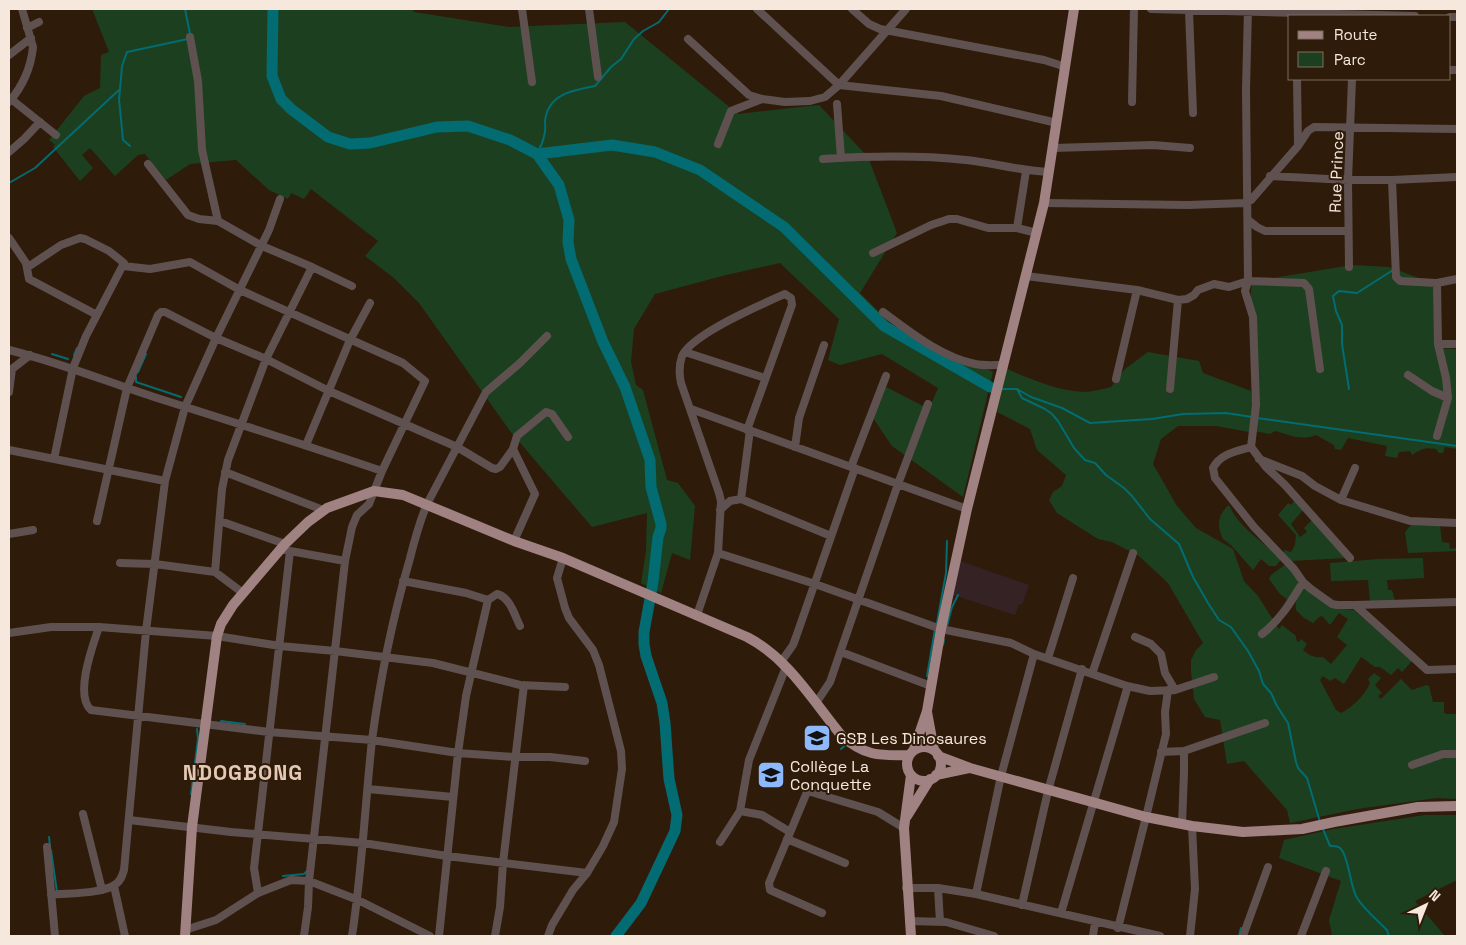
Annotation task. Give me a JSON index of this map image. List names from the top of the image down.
{
  "streets": {
    "street": ["Rue Prince"]
  },
  "districts": ["NDOGBONG"],
  "places": {
    "school or university": ["GSB Les Dinosaures", "Collège La Conquette"]
  },
  "legend": ["Route", "Parc"],
  "north": "top right"
}
